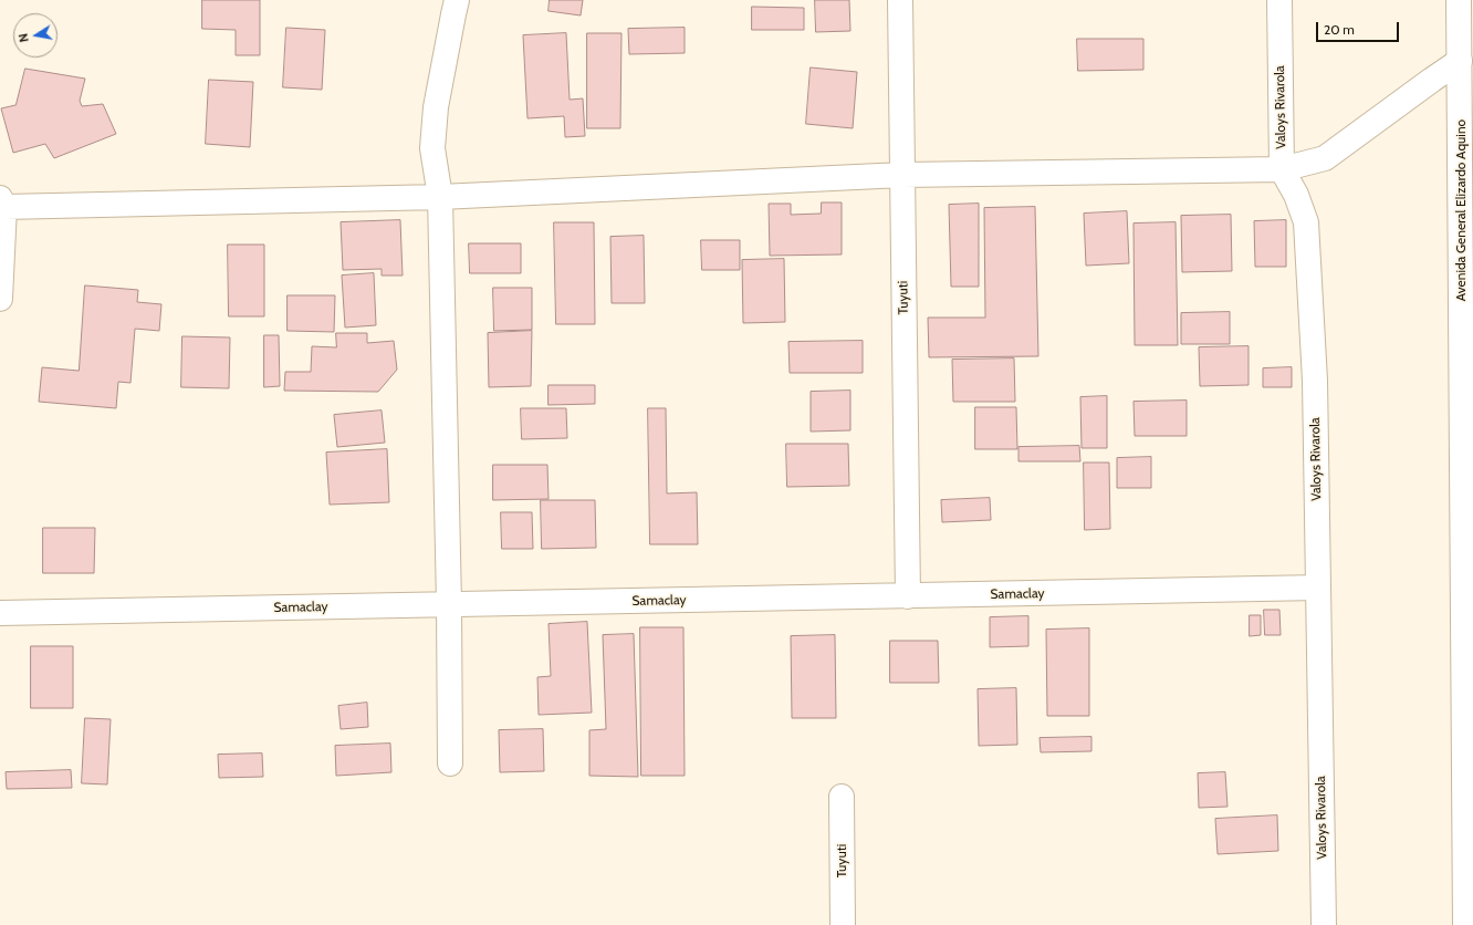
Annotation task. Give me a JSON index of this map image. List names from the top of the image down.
{
  "streets": {
    "street": [
      "Valoys Rivarola",
      "Avenida General Elizardo Aquino",
      "Tuyuti",
      "Samaclay"
    ]
  },
  "crossings": [
    ["Valoys Rivarola", "Samaclay"],
    ["Tuyuti", "Samaclay"]
  ],
  "scale_bar": "20 m",
  "north": "left"
}
